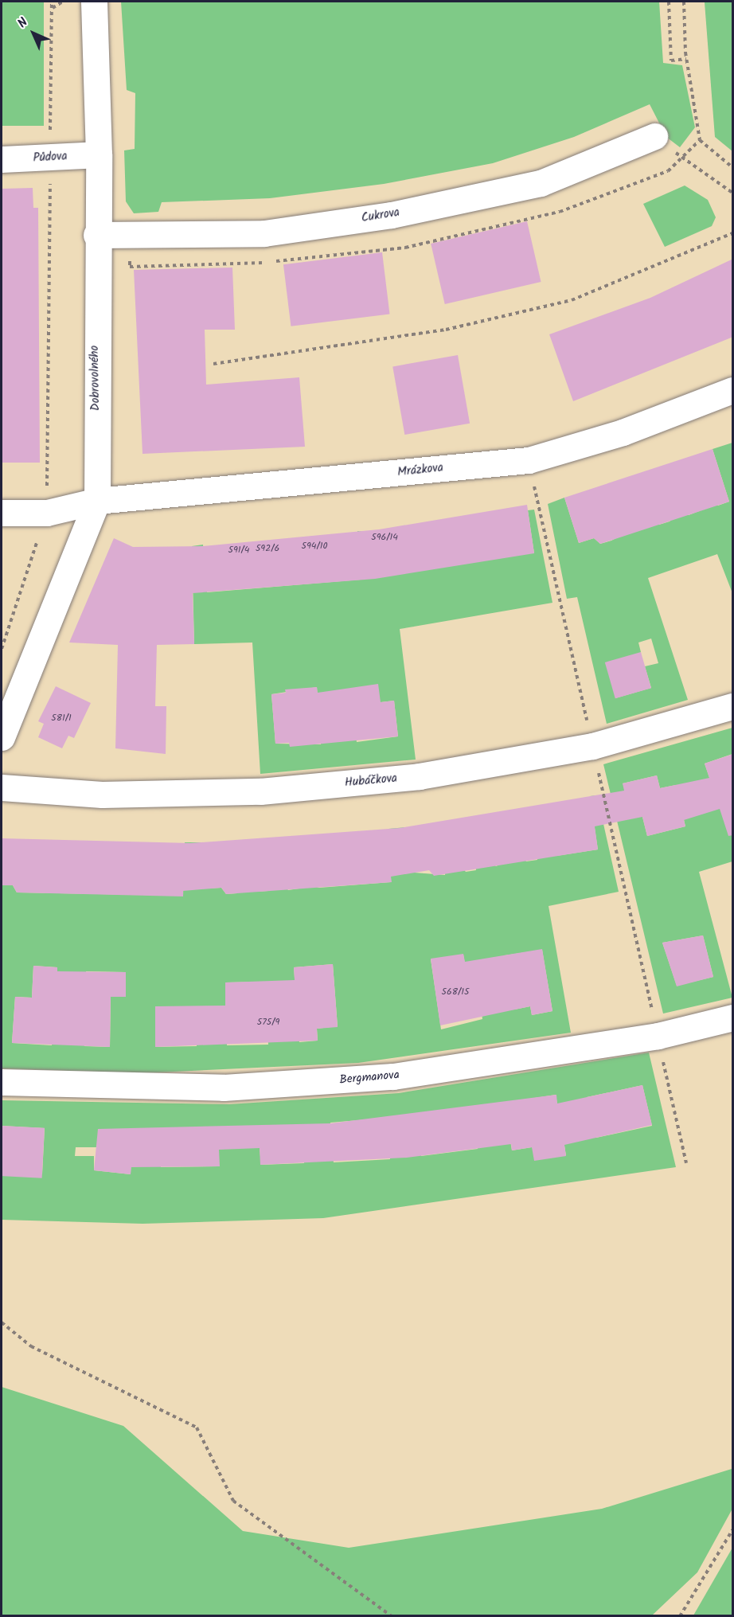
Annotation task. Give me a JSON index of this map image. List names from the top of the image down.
{
  "streets": {
    "street": [
      "Půdova",
      "Cukrova",
      "Dobrovolného",
      "Mrázkova",
      "Hubáčkova",
      "Bergmanova"
    ]
  },
  "crossings": [
    ["Půdova", "Dobrovolného"],
    ["Cukrova", "Dobrovolného"],
    ["Dobrovolného", "Mrázkova"]
  ],
  "house_numbers": [
    "596/14",
    "594/10",
    "592/6",
    "591/4",
    "581/1",
    "568/15",
    "575/9"
  ],
  "north": "top left"
}
